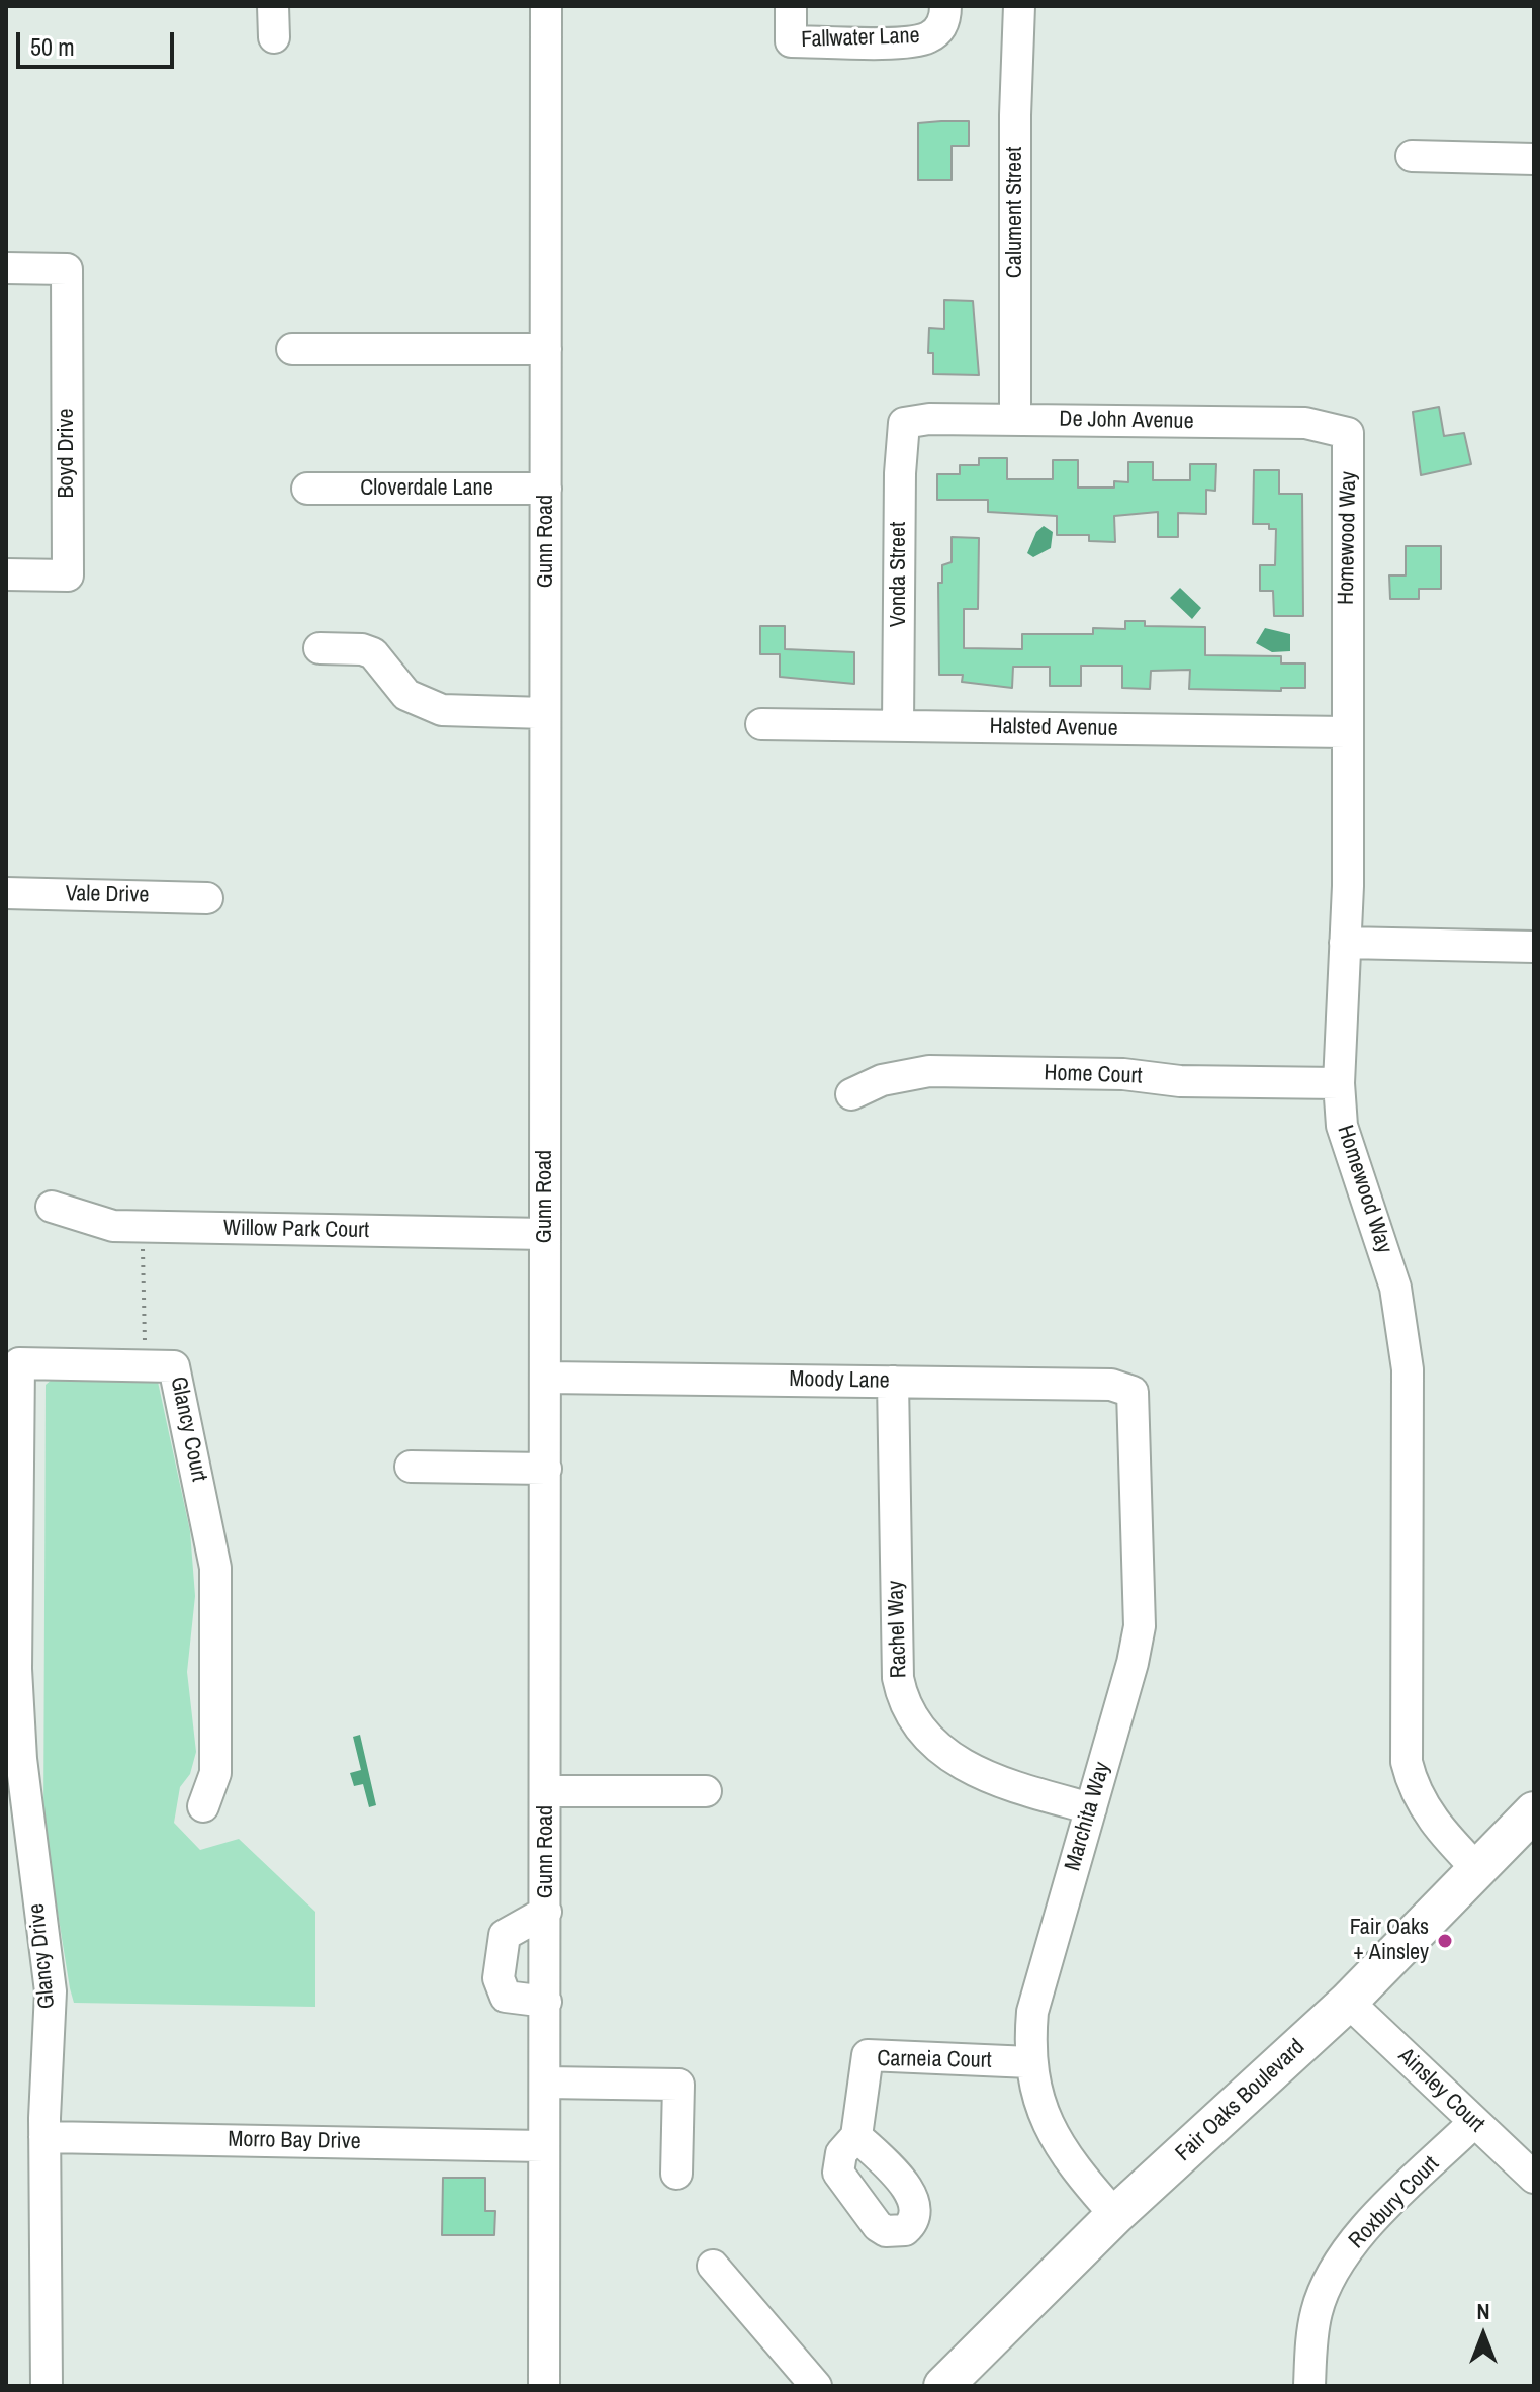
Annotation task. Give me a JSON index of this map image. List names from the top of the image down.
{
  "streets": {
    "main road": ["Fair Oaks Boulevard"],
    "street": [
      "Fallwater Lane",
      "Calument Street",
      "De John Avenue",
      "Boyd Drive",
      "Cloverdale Lane",
      "Homewood Way",
      "Gunn Road",
      "Vonda Street",
      "Halsted Avenue",
      "Vale Drive",
      "Home Court",
      "Willow Park Court",
      "Moody Lane",
      "Glancy Court",
      "Rachel Way",
      "Marchita Way",
      "Glancy Drive",
      "Carneia Court",
      "Ainsley Court",
      "Morro Bay Drive",
      "Roxbury Court"
    ]
  },
  "crossings": [
    ["Calument Street", "De John Avenue"],
    ["De John Avenue", "Homewood Way"],
    ["De John Avenue", "Vonda Street"],
    ["Cloverdale Lane", "Gunn Road"],
    ["Homewood Way", "Halsted Avenue"],
    ["Homewood Way", "Home Court"],
    ["Homewood Way", "Fair Oaks Boulevard"],
    ["Gunn Road", "Willow Park Court"],
    ["Gunn Road", "Moody Lane"],
    ["Gunn Road", "Morro Bay Drive"],
    ["Vonda Street", "Halsted Avenue"],
    ["Moody Lane", "Rachel Way"],
    ["Moody Lane", "Marchita Way"],
    ["Glancy Court", "Glancy Drive"],
    ["Rachel Way", "Marchita Way"],
    ["Marchita Way", "Carneia Court"],
    ["Marchita Way", "Fair Oaks Boulevard"],
    ["Glancy Drive", "Morro Bay Drive"],
    ["Ainsley Court", "Fair Oaks Boulevard"],
    ["Ainsley Court", "Roxbury Court"]
  ],
  "places": ["Fair Oaks + Ainsley"],
  "scale_bar": "50 m",
  "north": "top"
}
